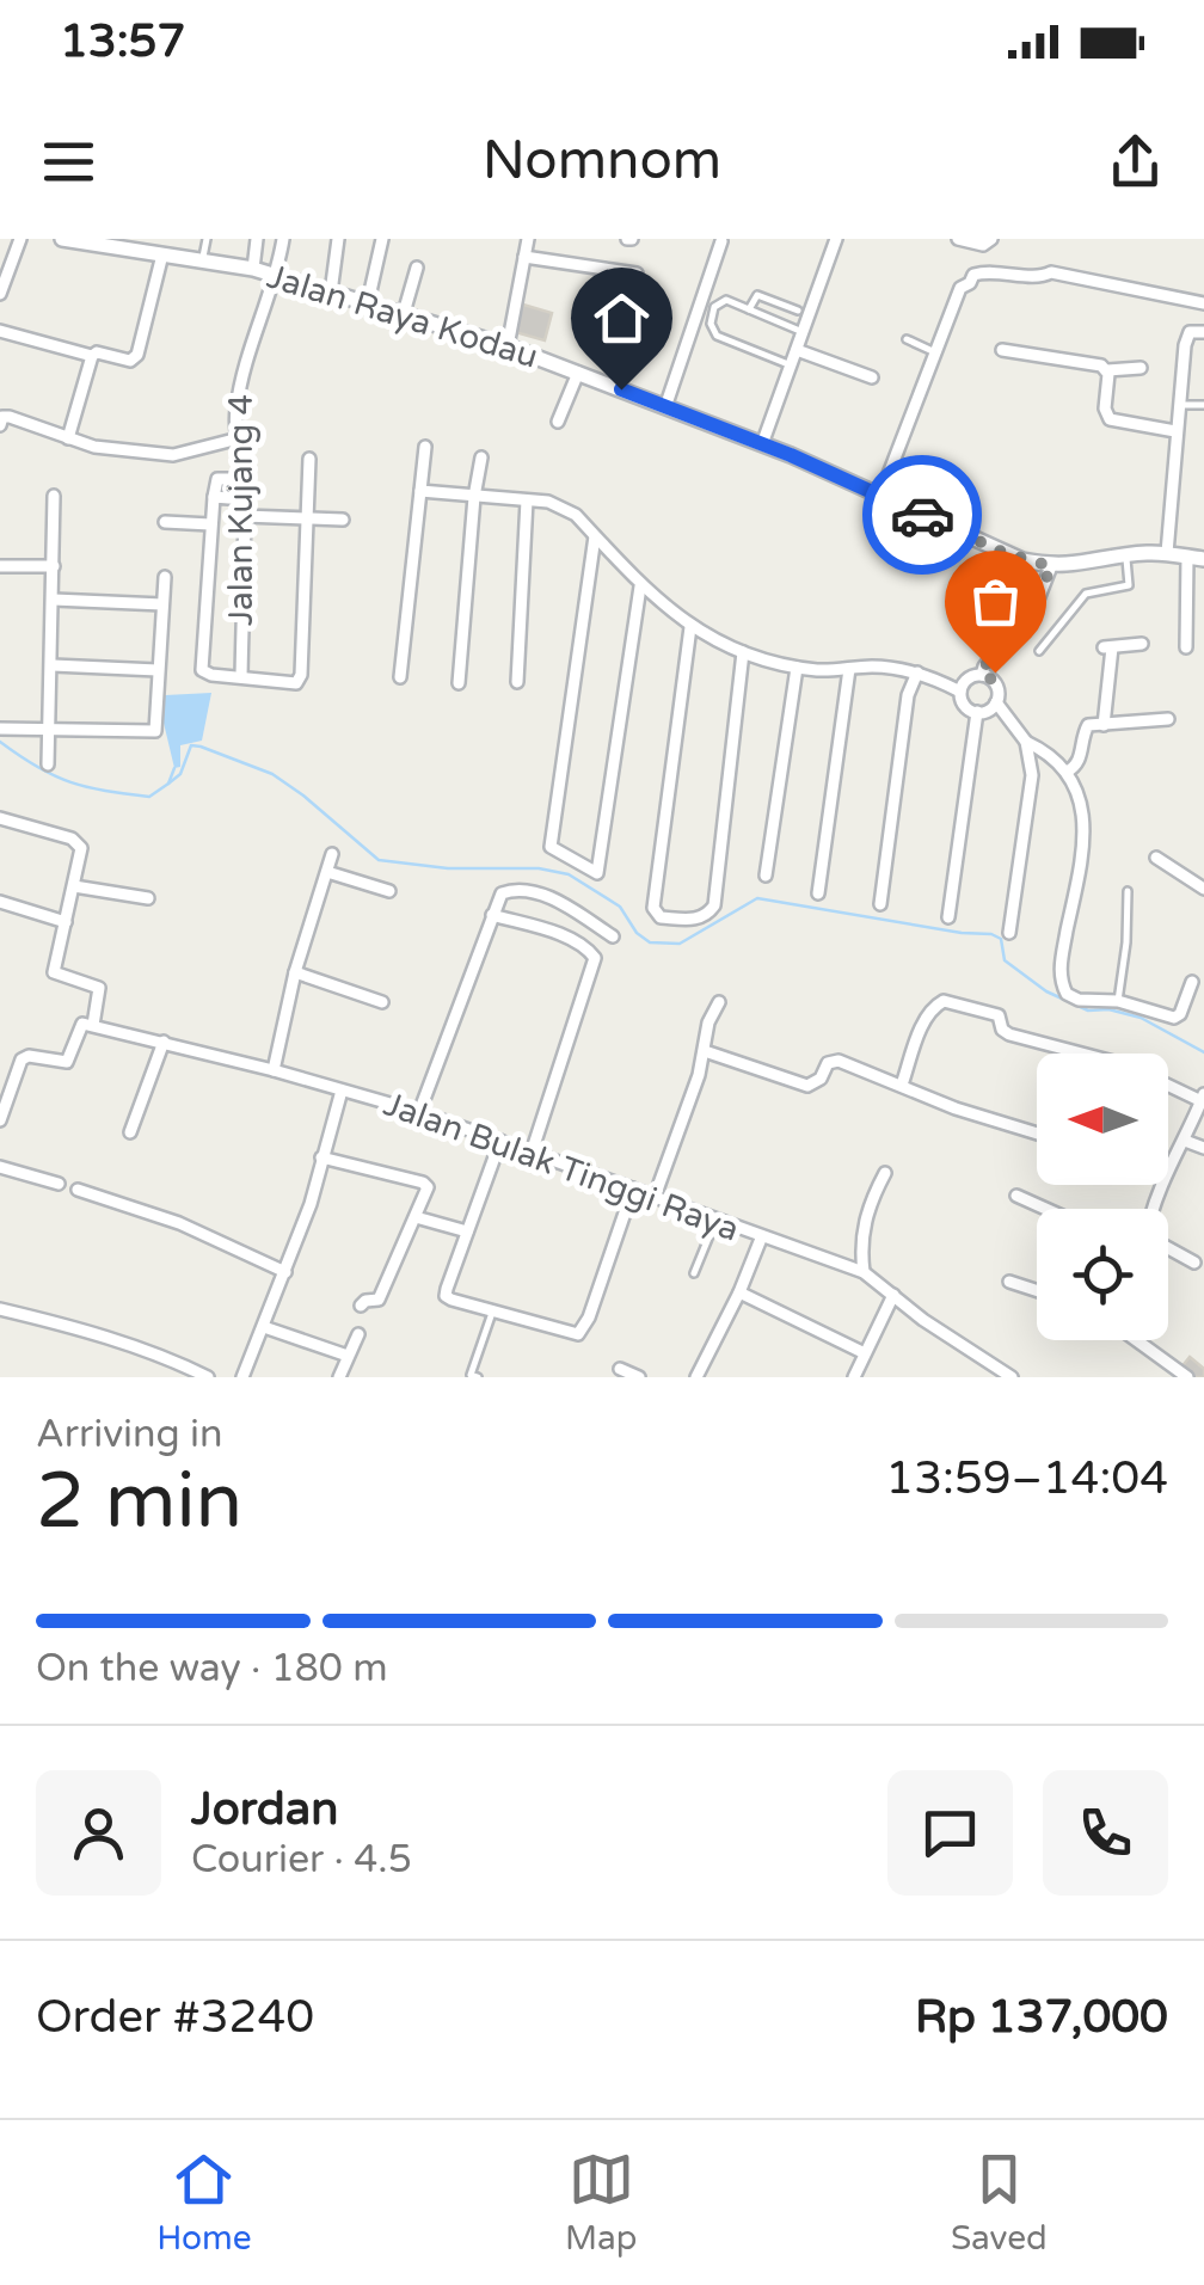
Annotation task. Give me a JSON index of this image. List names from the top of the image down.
{
  "streets": {
    "street": ["Jalan Raya Kodau", "Jalan Kujang 4", "Jalan Bulak Tinggi Raya"]
  },
  "crossings": [
    ["Jalan Raya Kodau", "Jalan Kujang 4"]
  ],
  "north": "left",
  "page": {
    "status": "13:57",
    "header": "Nomnom",
    "heading": ["2 min", "Arriving in", "13:59–14:04"],
    "panel": [
      "Jordan",
      "Courier · 4.5",
      "Order #3240",
      "Rp 137,000"
    ],
    "bar": "On the way · 180 m",
    "tabs": ["Home", "Map", "Saved"]
  }
}
